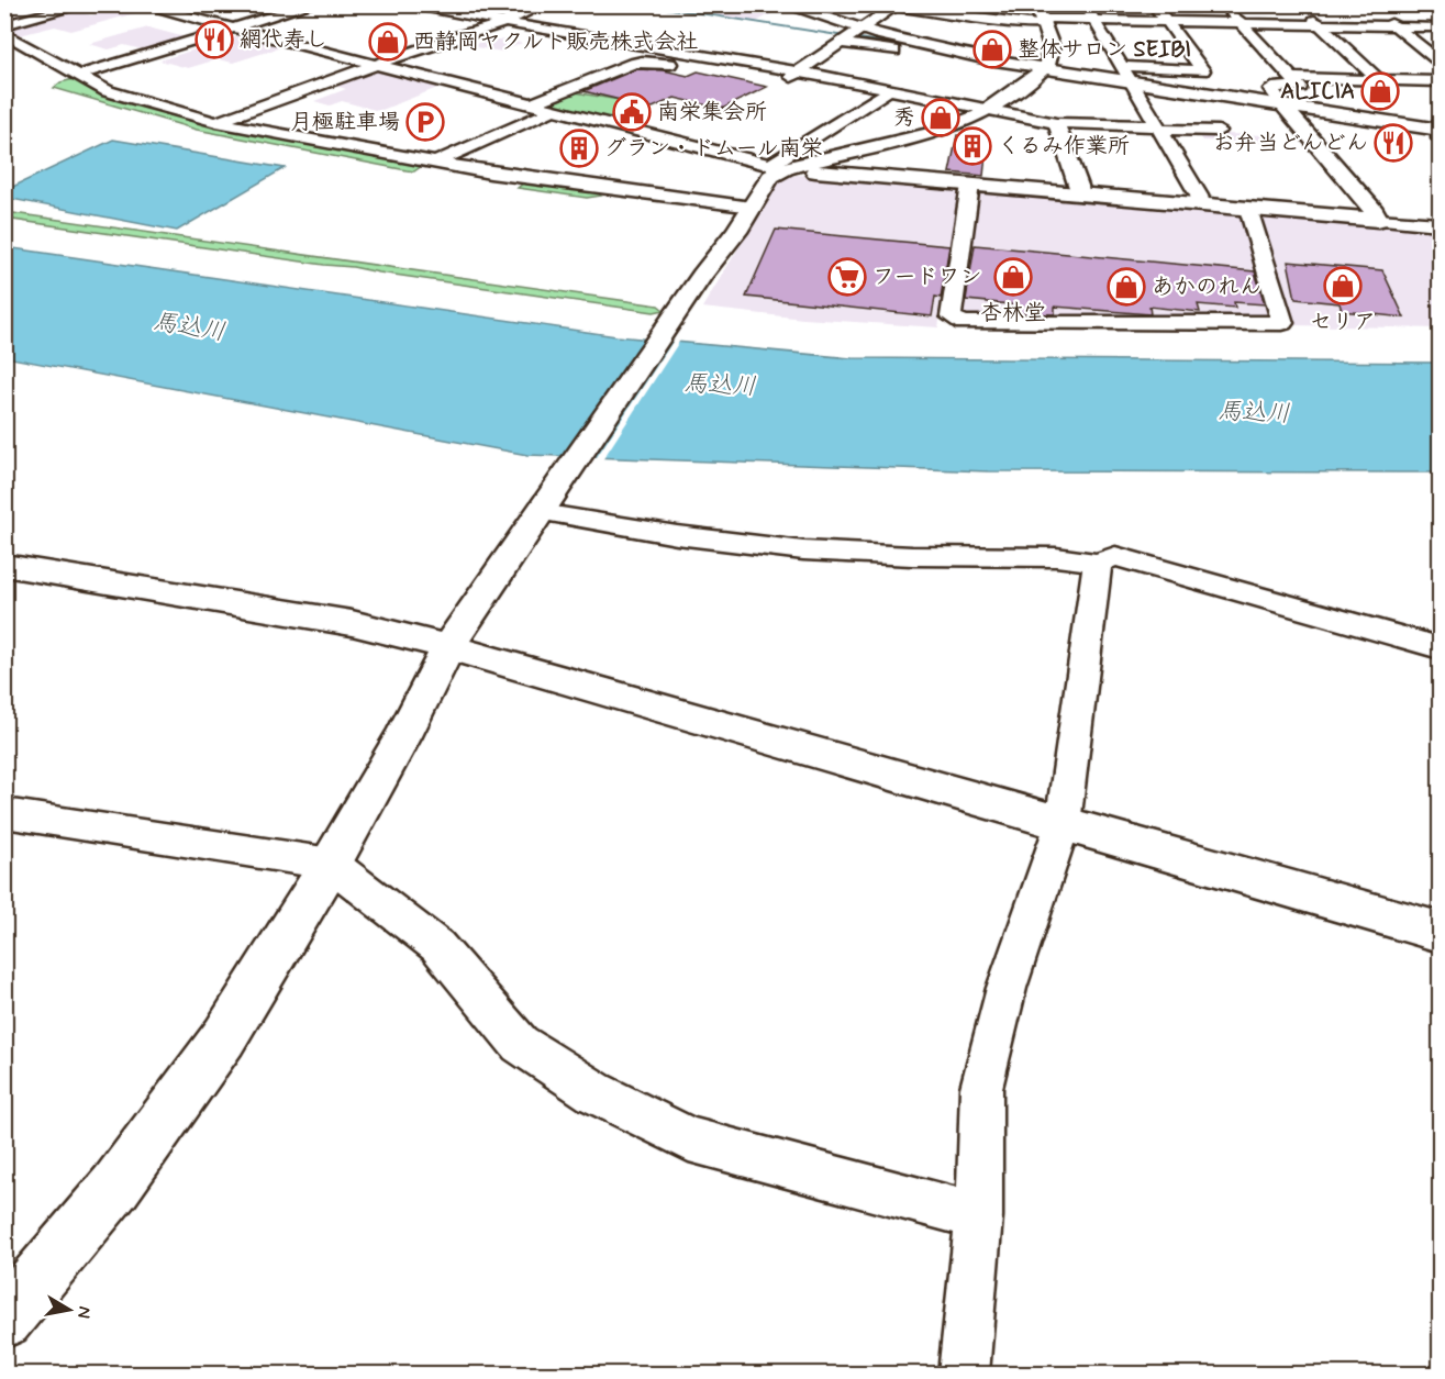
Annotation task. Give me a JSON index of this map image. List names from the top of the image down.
{
  "water": ["馬込川"],
  "places": {
    "restaurant": ["網代寿し", "お弁当どんどん"],
    "shop": [
      "西静岡ヤクルト販売株式会社",
      "整体サロン SEIBI",
      "ALICIA",
      "秀",
      "杏林堂",
      "セリア",
      "あかのれん"
    ],
    "public building": ["南栄集会所"],
    "parking": ["月極駐車場"],
    "building": ["くるみ作業所", "グラン・ドムール南栄"],
    "supermarket": ["フードワン"]
  },
  "north": "right"
}
